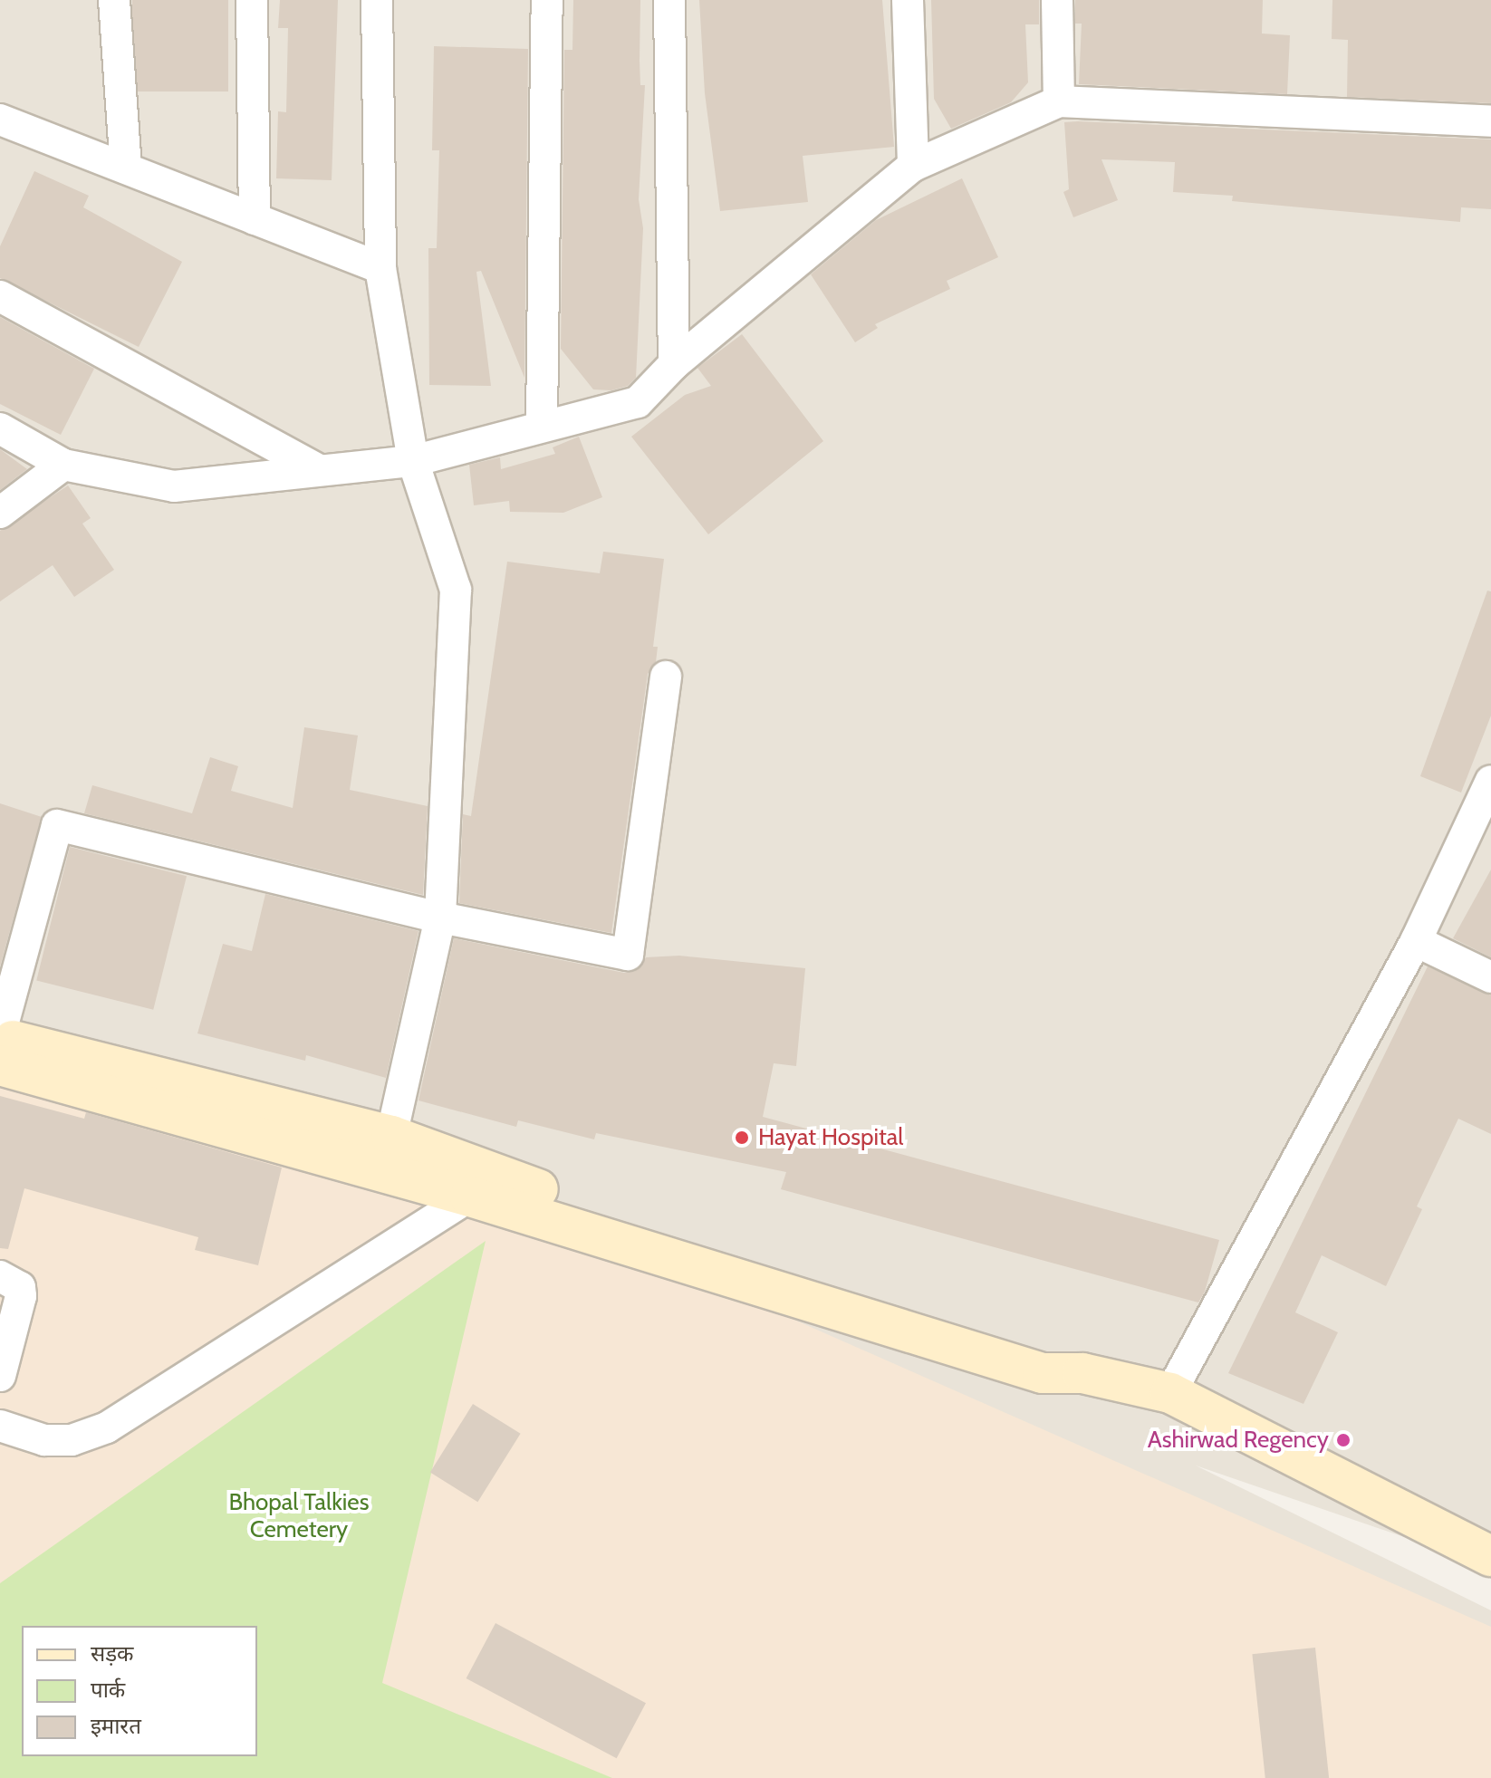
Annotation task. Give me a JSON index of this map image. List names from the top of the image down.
{
  "parks": ["Bhopal Talkies Cemetery"],
  "places": ["Hayat Hospital", "Ashirwad Regency"],
  "legend": ["सड़क", "पार्क", "इमारत"]
}
